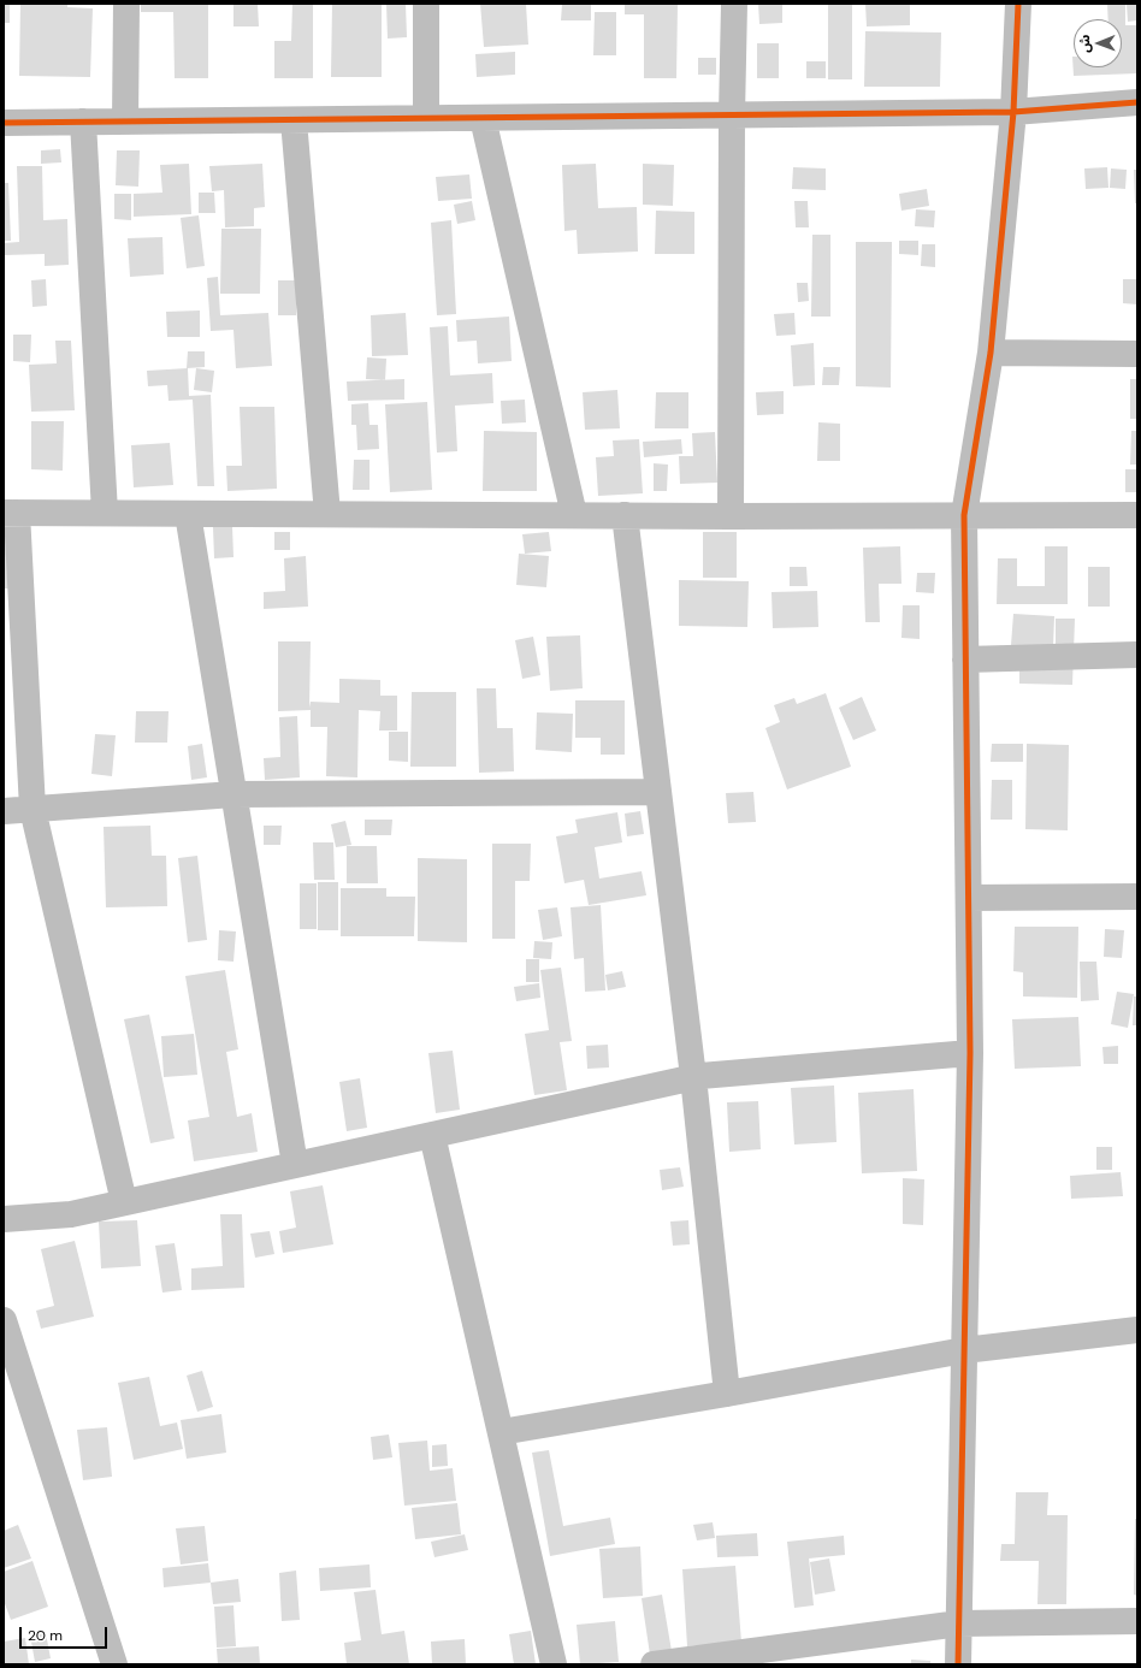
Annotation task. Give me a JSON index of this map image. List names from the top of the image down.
{
  "scale_bar": "20 m",
  "north": "left"
}
